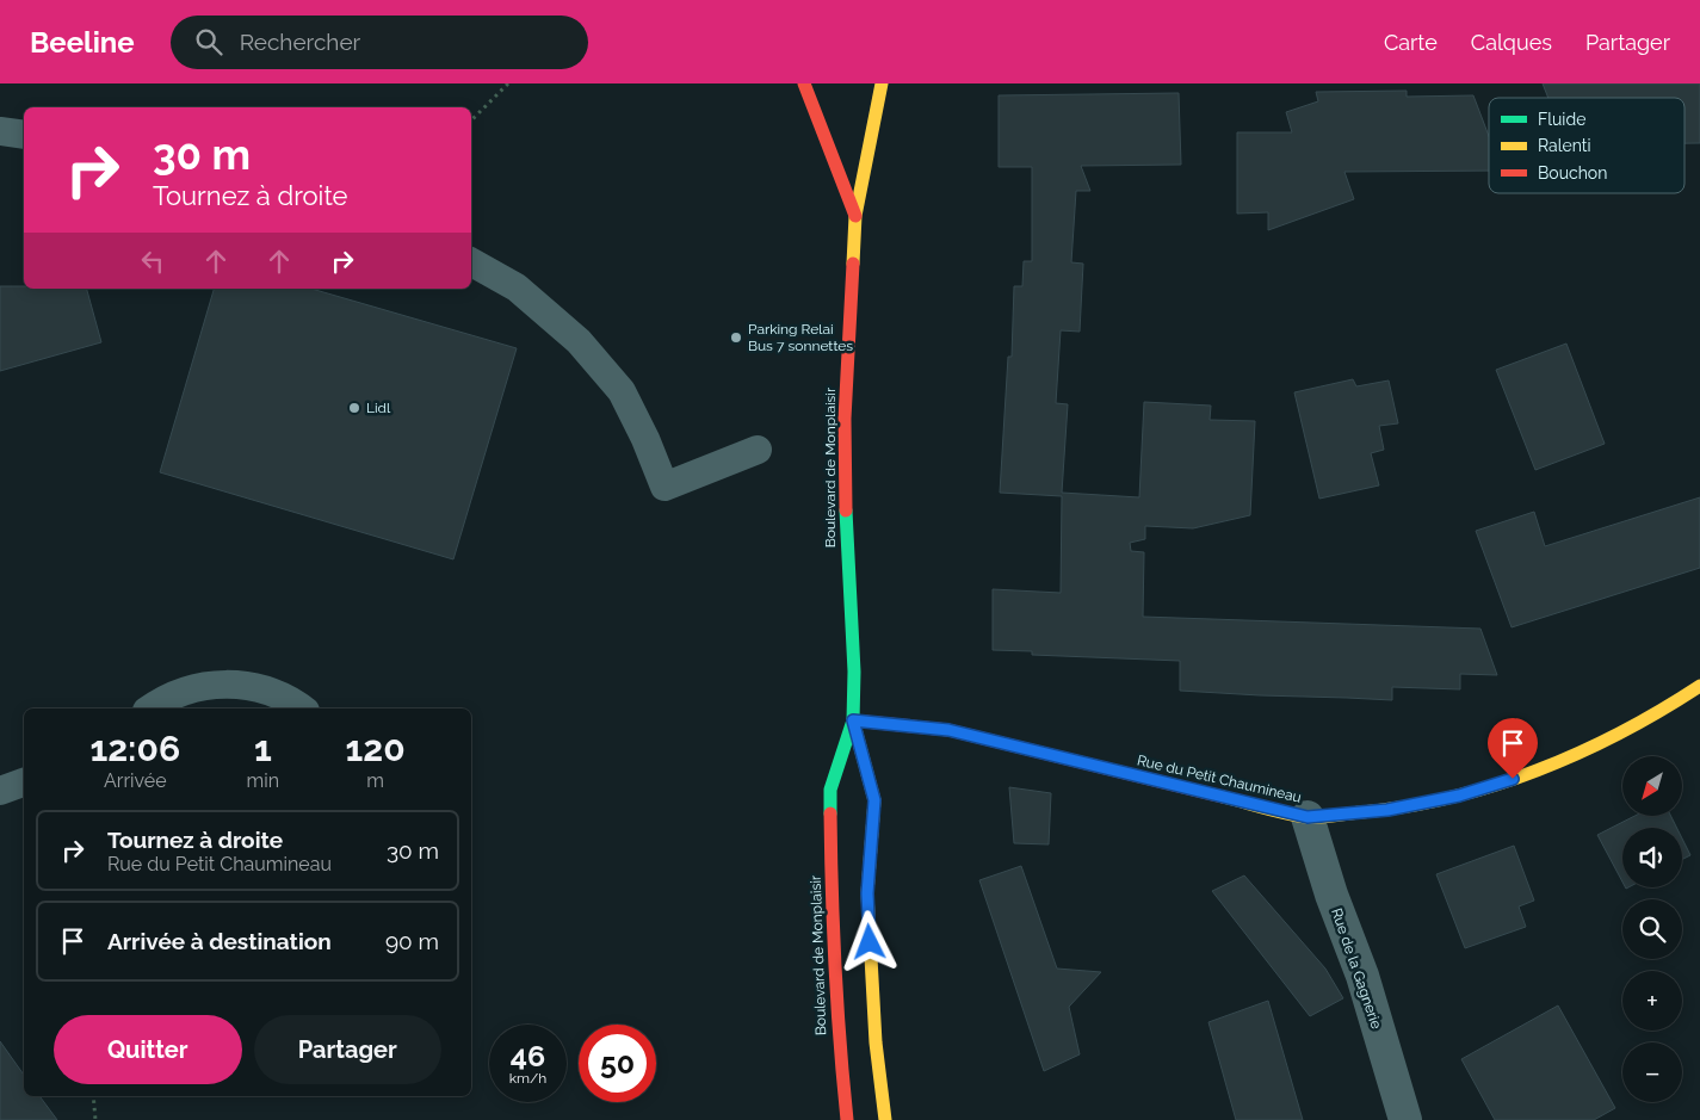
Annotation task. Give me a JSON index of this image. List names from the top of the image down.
{
  "streets": {
    "main road": ["Boulevard de Monplaisir", "Rue du Petit Chaumineau"],
    "street": ["Rue de la Gagnerie"]
  },
  "crossings": [
    ["Boulevard de Monplaisir", "Rue du Petit Chaumineau"],
    ["Rue du Petit Chaumineau", "Rue de la Gagnerie"]
  ],
  "places": ["Parking Relai Bus 7 sonnettes", "Lidl"],
  "legend": ["Fluide", "Ralenti", "Bouchon"],
  "north": "bottom left",
  "page": {
    "header": "Beeline",
    "search": "Rechercher",
    "nav": ["Carte", "Calques", "Partager"],
    "turn": ["30 m", "Tournez à droite"],
    "eta": [
      "12:06",
      "Arrivée",
      "1",
      "min",
      "120",
      "m"
    ],
    "map_buttons": ["+", "−"],
    "list": [
      {
        "name": "Tournez à droite",
        "note": "Rue du Petit Chaumineau",
        "value": "30 m"
      },
      {
        "name": "Arrivée à destination",
        "value": "90 m"
      }
    ],
    "buttons": ["Quitter", "Partager"],
    "speed": "46 km/h",
    "limit": "50"
  }
}
